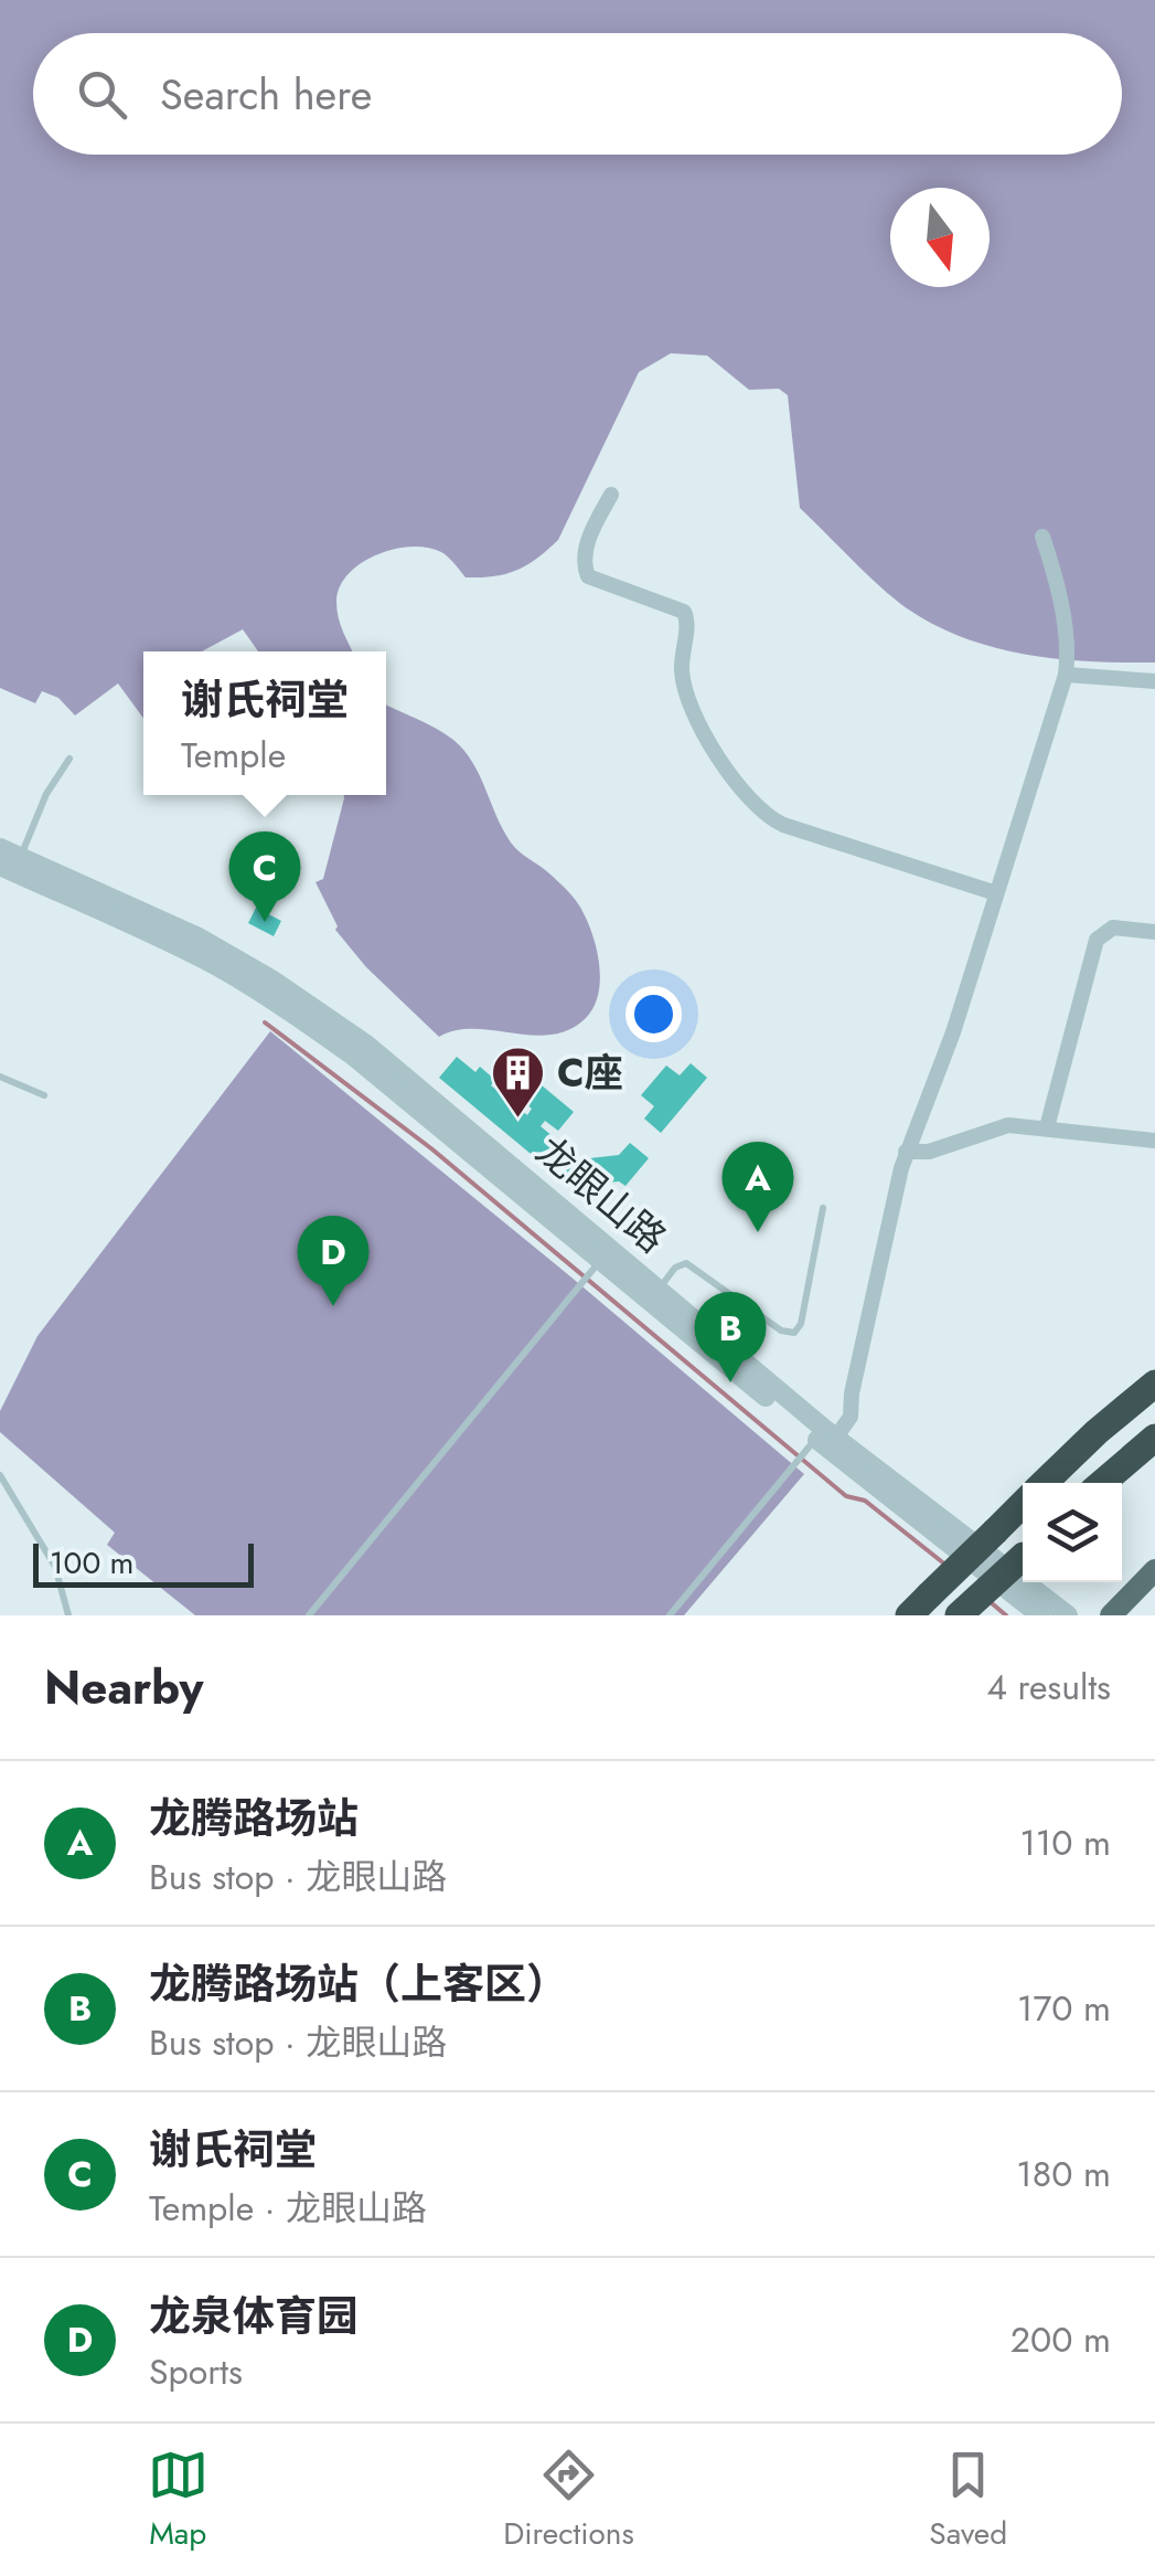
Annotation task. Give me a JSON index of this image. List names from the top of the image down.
{
  "streets": {
    "street": ["龙眼山路"]
  },
  "places": {
    "building": ["C座"]
  },
  "scale_bar": "100 m",
  "north": "bottom",
  "page": {
    "search": "Search here",
    "popup": ["谢氏祠堂", "Temple"],
    "pins": [
      "C",
      "A",
      "D",
      "B"
    ],
    "scale": "100 m",
    "heading": ["Nearby", "4 results"],
    "list": [
      {
        "mark": "A",
        "name": "龙腾路场站",
        "note": "Bus stop · 龙眼山路",
        "value": "110 m"
      },
      {
        "mark": "B",
        "name": "龙腾路场站（上客区）",
        "note": "Bus stop · 龙眼山路",
        "value": "170 m"
      },
      {
        "mark": "C",
        "name": "谢氏祠堂",
        "note": "Temple · 龙眼山路",
        "value": "180 m"
      },
      {
        "mark": "D",
        "name": "龙泉体育园",
        "note": "Sports",
        "value": "200 m"
      }
    ],
    "nav": ["Map", "Directions", "Saved"]
  }
}
